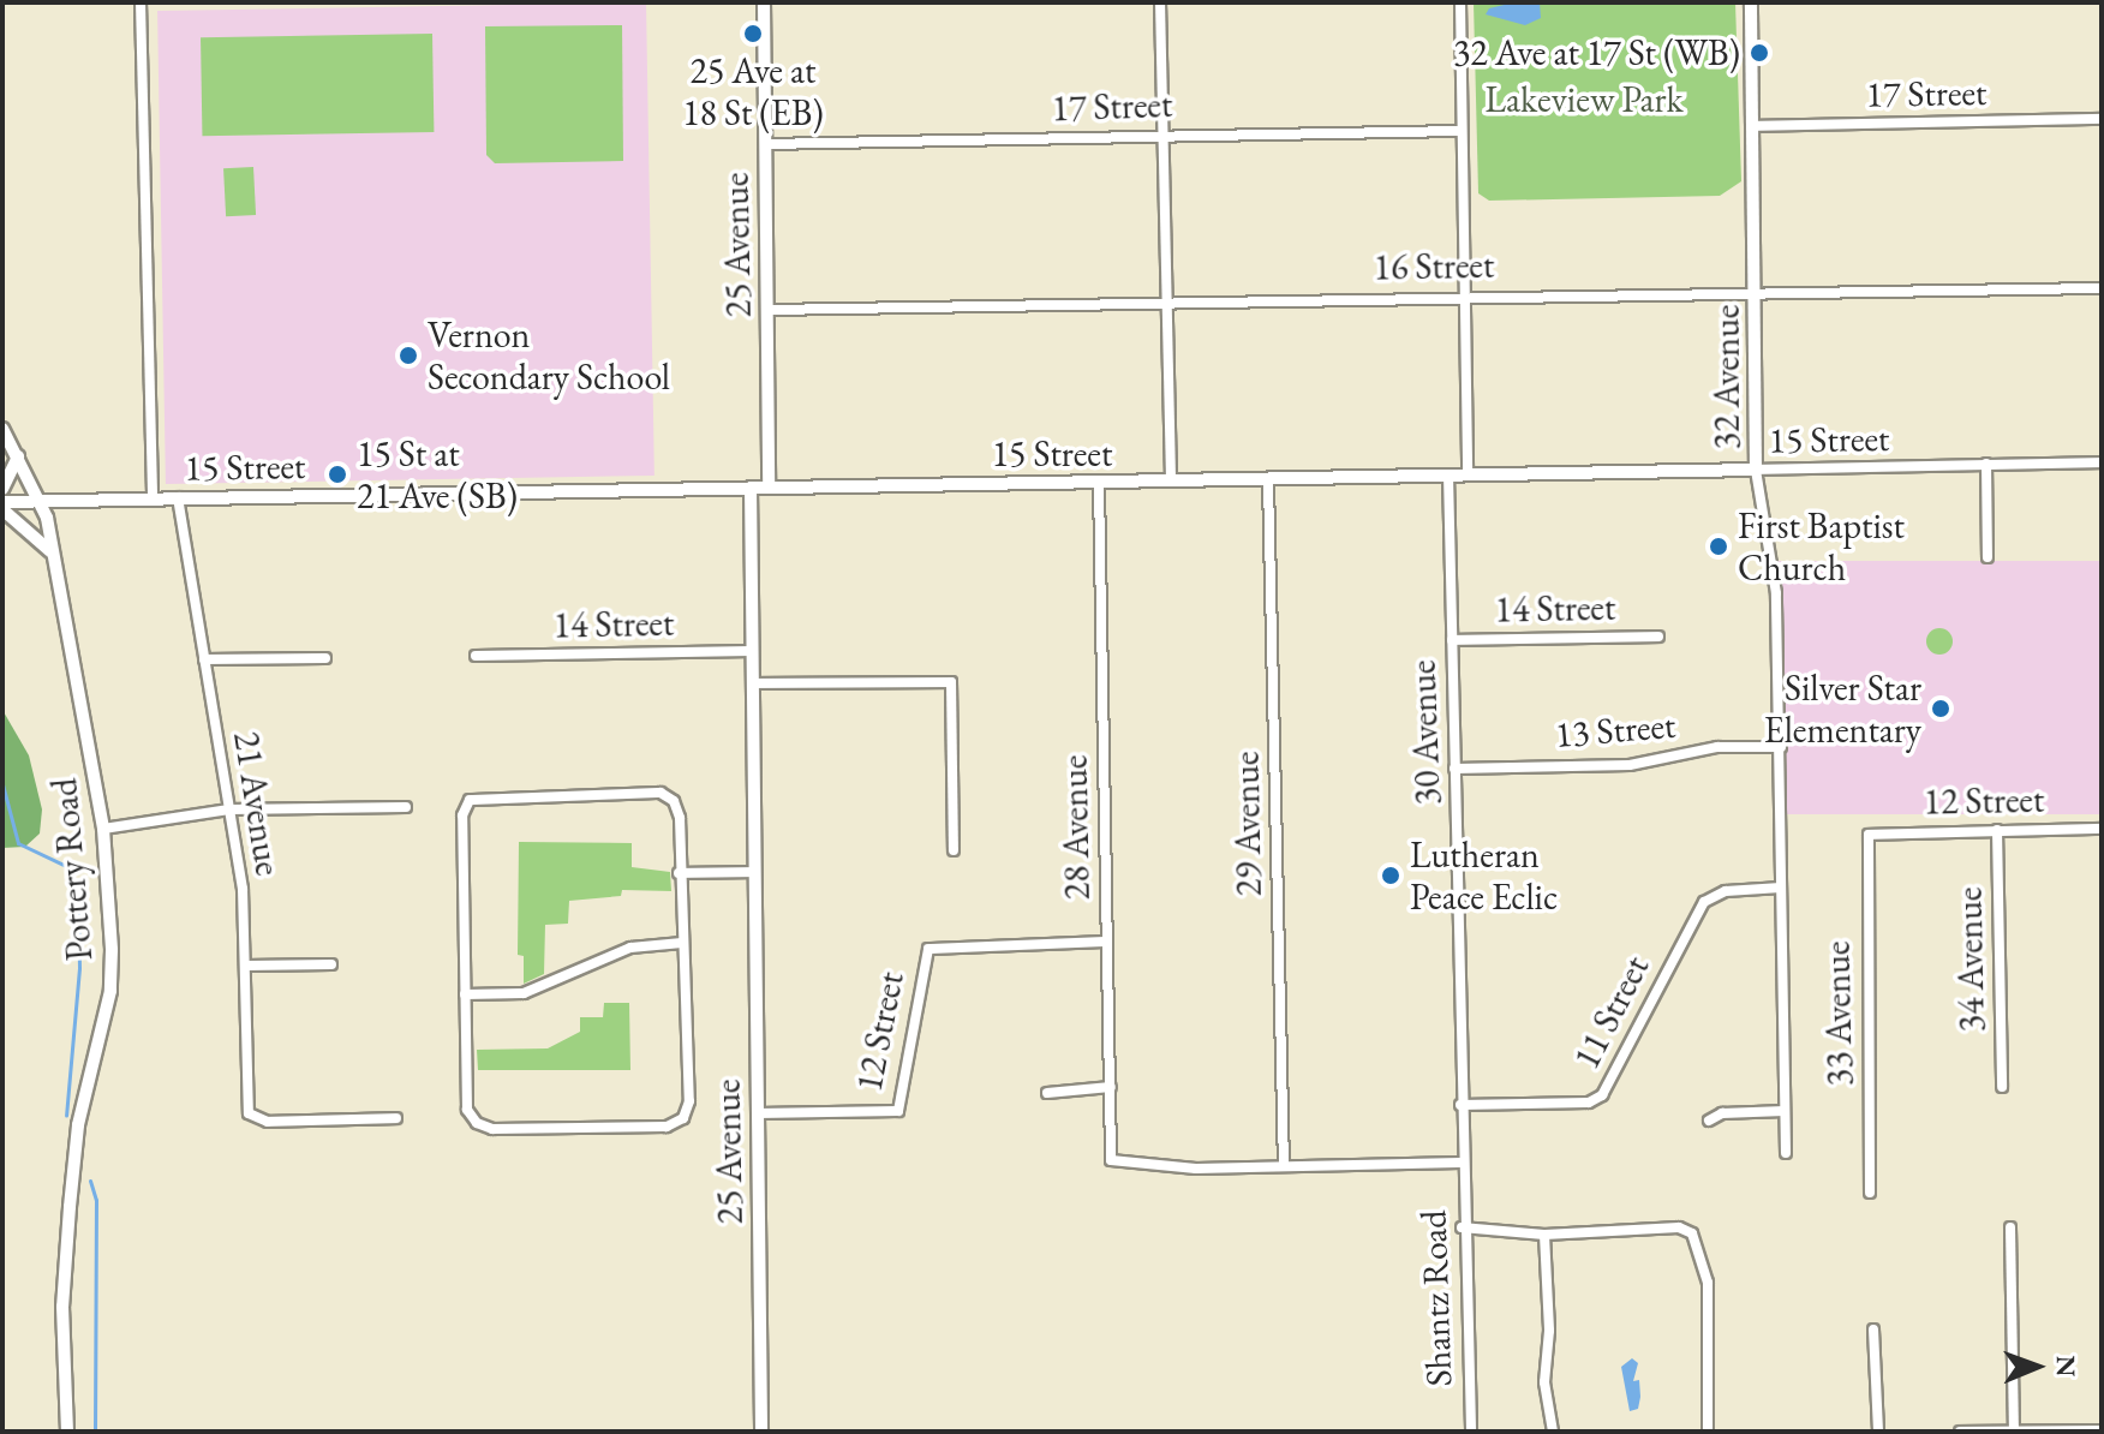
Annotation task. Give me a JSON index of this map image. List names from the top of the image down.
{
  "streets": {
    "street": [
      "17 Street",
      "25 Avenue",
      "16 Street",
      "32 Avenue",
      "15 Street",
      "14 Street",
      "13 Street",
      "30 Avenue",
      "12 Street",
      "21 Avenue",
      "29 Avenue",
      "28 Avenue",
      "Pottery Road",
      "34 Avenue",
      "11 Street",
      "33 Avenue",
      "Shantz Road"
    ]
  },
  "crossings": [
    ["17 Street", "25 Avenue"],
    ["17 Street", "32 Avenue"],
    ["25 Avenue", "16 Street"],
    ["25 Avenue", "15 Street"],
    ["25 Avenue", "14 Street"],
    ["25 Avenue", "12 Street"],
    ["16 Street", "32 Avenue"],
    ["32 Avenue", "15 Street"],
    ["32 Avenue", "13 Street"],
    ["32 Avenue", "11 Street"],
    ["15 Street", "30 Avenue"],
    ["15 Street", "21 Avenue"],
    ["15 Street", "29 Avenue"],
    ["15 Street", "28 Avenue"],
    ["15 Street", "Pottery Road"],
    ["14 Street", "30 Avenue"],
    ["13 Street", "30 Avenue"],
    ["30 Avenue", "11 Street"],
    ["30 Avenue", "Shantz Road"],
    ["12 Street", "28 Avenue"],
    ["12 Street", "34 Avenue"],
    ["12 Street", "33 Avenue"],
    ["29 Avenue", "28 Avenue"]
  ],
  "parks": ["Lakeview Park"],
  "places": [
    "25 Ave at 18 St (EB)",
    "32 Ave at 17 St (WB)",
    "Vernon Secondary School",
    "15 St at 21 Ave (SB)",
    "First Baptist Church",
    "Silver Star Elementary",
    "Lutheran Peace Eclic"
  ],
  "north": "right"
}
